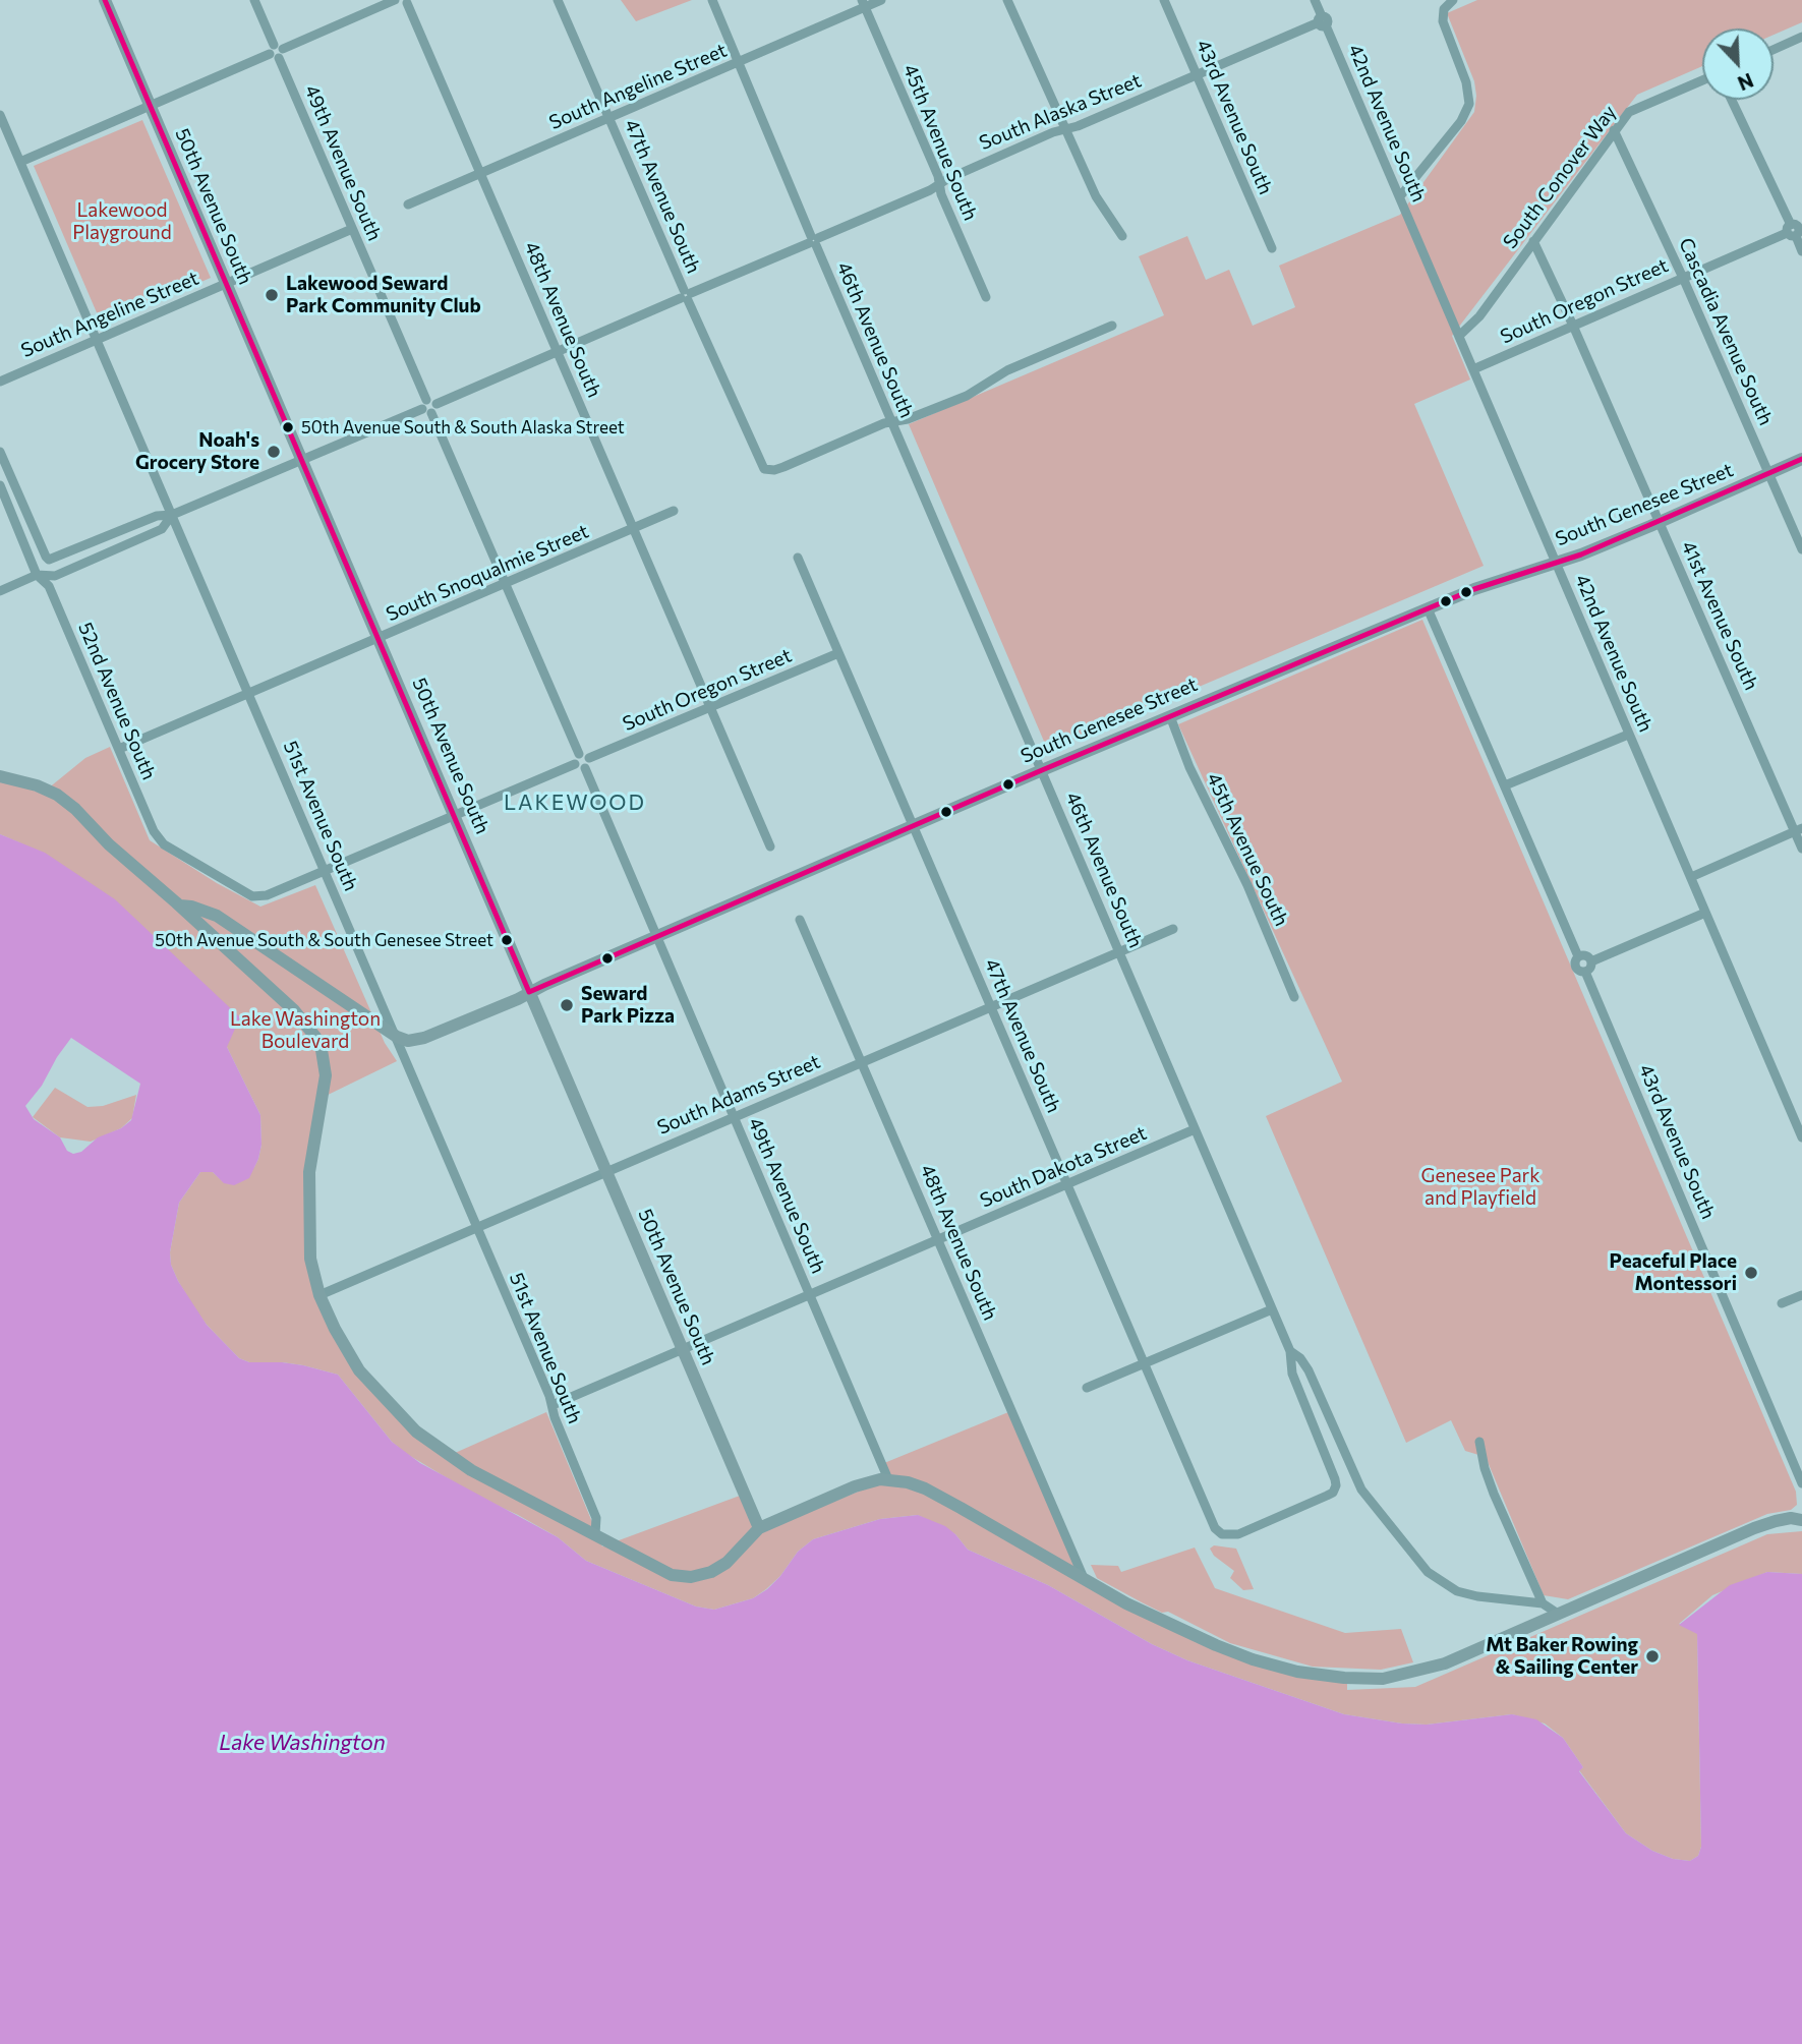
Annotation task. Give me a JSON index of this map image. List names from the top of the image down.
{
  "streets": {
    "street": [
      "South Angeline Street",
      "South Alaska Street",
      "43rd Avenue South",
      "42nd Avenue South",
      "45th Avenue South",
      "49th Avenue South",
      "South Conover Way",
      "47th Avenue South",
      "50th Avenue South",
      "South Oregon Street",
      "48th Avenue South",
      "Cascadia Avenue South",
      "46th Avenue South",
      "South Genesee Street",
      "South Snoqualmie Street",
      "41st Avenue South",
      "52nd Avenue South",
      "51st Avenue South",
      "South Adams Street",
      "South Dakota Street"
    ]
  },
  "crossings": [
    ["South Angeline Street", "45th Avenue South"],
    ["South Angeline Street", "49th Avenue South"],
    ["South Angeline Street", "47th Avenue South"],
    ["South Angeline Street", "50th Avenue South"],
    ["South Angeline Street", "48th Avenue South"],
    ["South Angeline Street", "46th Avenue South"],
    ["South Angeline Street", "51st Avenue South"],
    ["South Alaska Street", "43rd Avenue South"],
    ["South Alaska Street", "42nd Avenue South"],
    ["South Alaska Street", "45th Avenue South"],
    ["South Alaska Street", "49th Avenue South"],
    ["South Alaska Street", "47th Avenue South"],
    ["South Alaska Street", "48th Avenue South"],
    ["South Alaska Street", "46th Avenue South"],
    ["42nd Avenue South", "South Conover Way"],
    ["42nd Avenue South", "South Oregon Street"],
    ["42nd Avenue South", "South Genesee Street"],
    ["45th Avenue South", "South Genesee Street"],
    ["49th Avenue South", "South Oregon Street"],
    ["49th Avenue South", "South Genesee Street"],
    ["49th Avenue South", "South Snoqualmie Street"],
    ["49th Avenue South", "South Adams Street"],
    ["49th Avenue South", "South Dakota Street"],
    ["South Conover Way", "Cascadia Avenue South"],
    ["South Conover Way", "41st Avenue South"],
    ["47th Avenue South", "South Oregon Street"],
    ["47th Avenue South", "46th Avenue South"],
    ["47th Avenue South", "South Genesee Street"],
    ["47th Avenue South", "South Adams Street"],
    ["47th Avenue South", "South Dakota Street"],
    ["50th Avenue South", "South Genesee Street"],
    ["50th Avenue South", "South Snoqualmie Street"],
    ["50th Avenue South", "South Adams Street"],
    ["50th Avenue South", "South Dakota Street"],
    ["South Oregon Street", "48th Avenue South"],
    ["South Oregon Street", "Cascadia Avenue South"],
    ["South Oregon Street", "41st Avenue South"],
    ["48th Avenue South", "South Snoqualmie Street"],
    ["48th Avenue South", "South Adams Street"],
    ["48th Avenue South", "South Dakota Street"],
    ["Cascadia Avenue South", "South Genesee Street"],
    ["46th Avenue South", "South Genesee Street"],
    ["46th Avenue South", "South Adams Street"],
    ["46th Avenue South", "South Dakota Street"],
    ["South Genesee Street", "41st Avenue South"],
    ["South Genesee Street", "51st Avenue South"],
    ["South Snoqualmie Street", "52nd Avenue South"],
    ["South Snoqualmie Street", "51st Avenue South"],
    ["52nd Avenue South", "51st Avenue South"],
    ["51st Avenue South", "South Adams Street"],
    ["51st Avenue South", "South Dakota Street"]
  ],
  "districts": ["LAKEWOOD"],
  "water": ["Lake Washington"],
  "parks": ["Lakewood Playground", "Lake Washington Boulevard", "Genesee Park and Playfield"],
  "places": [
    "Lakewood Seward Park Community Club",
    "50th Avenue South & South Alaska Street",
    "Noah's Grocery Store",
    "50th Avenue South & South Genesee Street",
    "Seward Park Pizza",
    "Peaceful Place Montessori",
    "Mt Baker Rowing & Sailing Center"
  ],
  "north": "bottom right"
}
